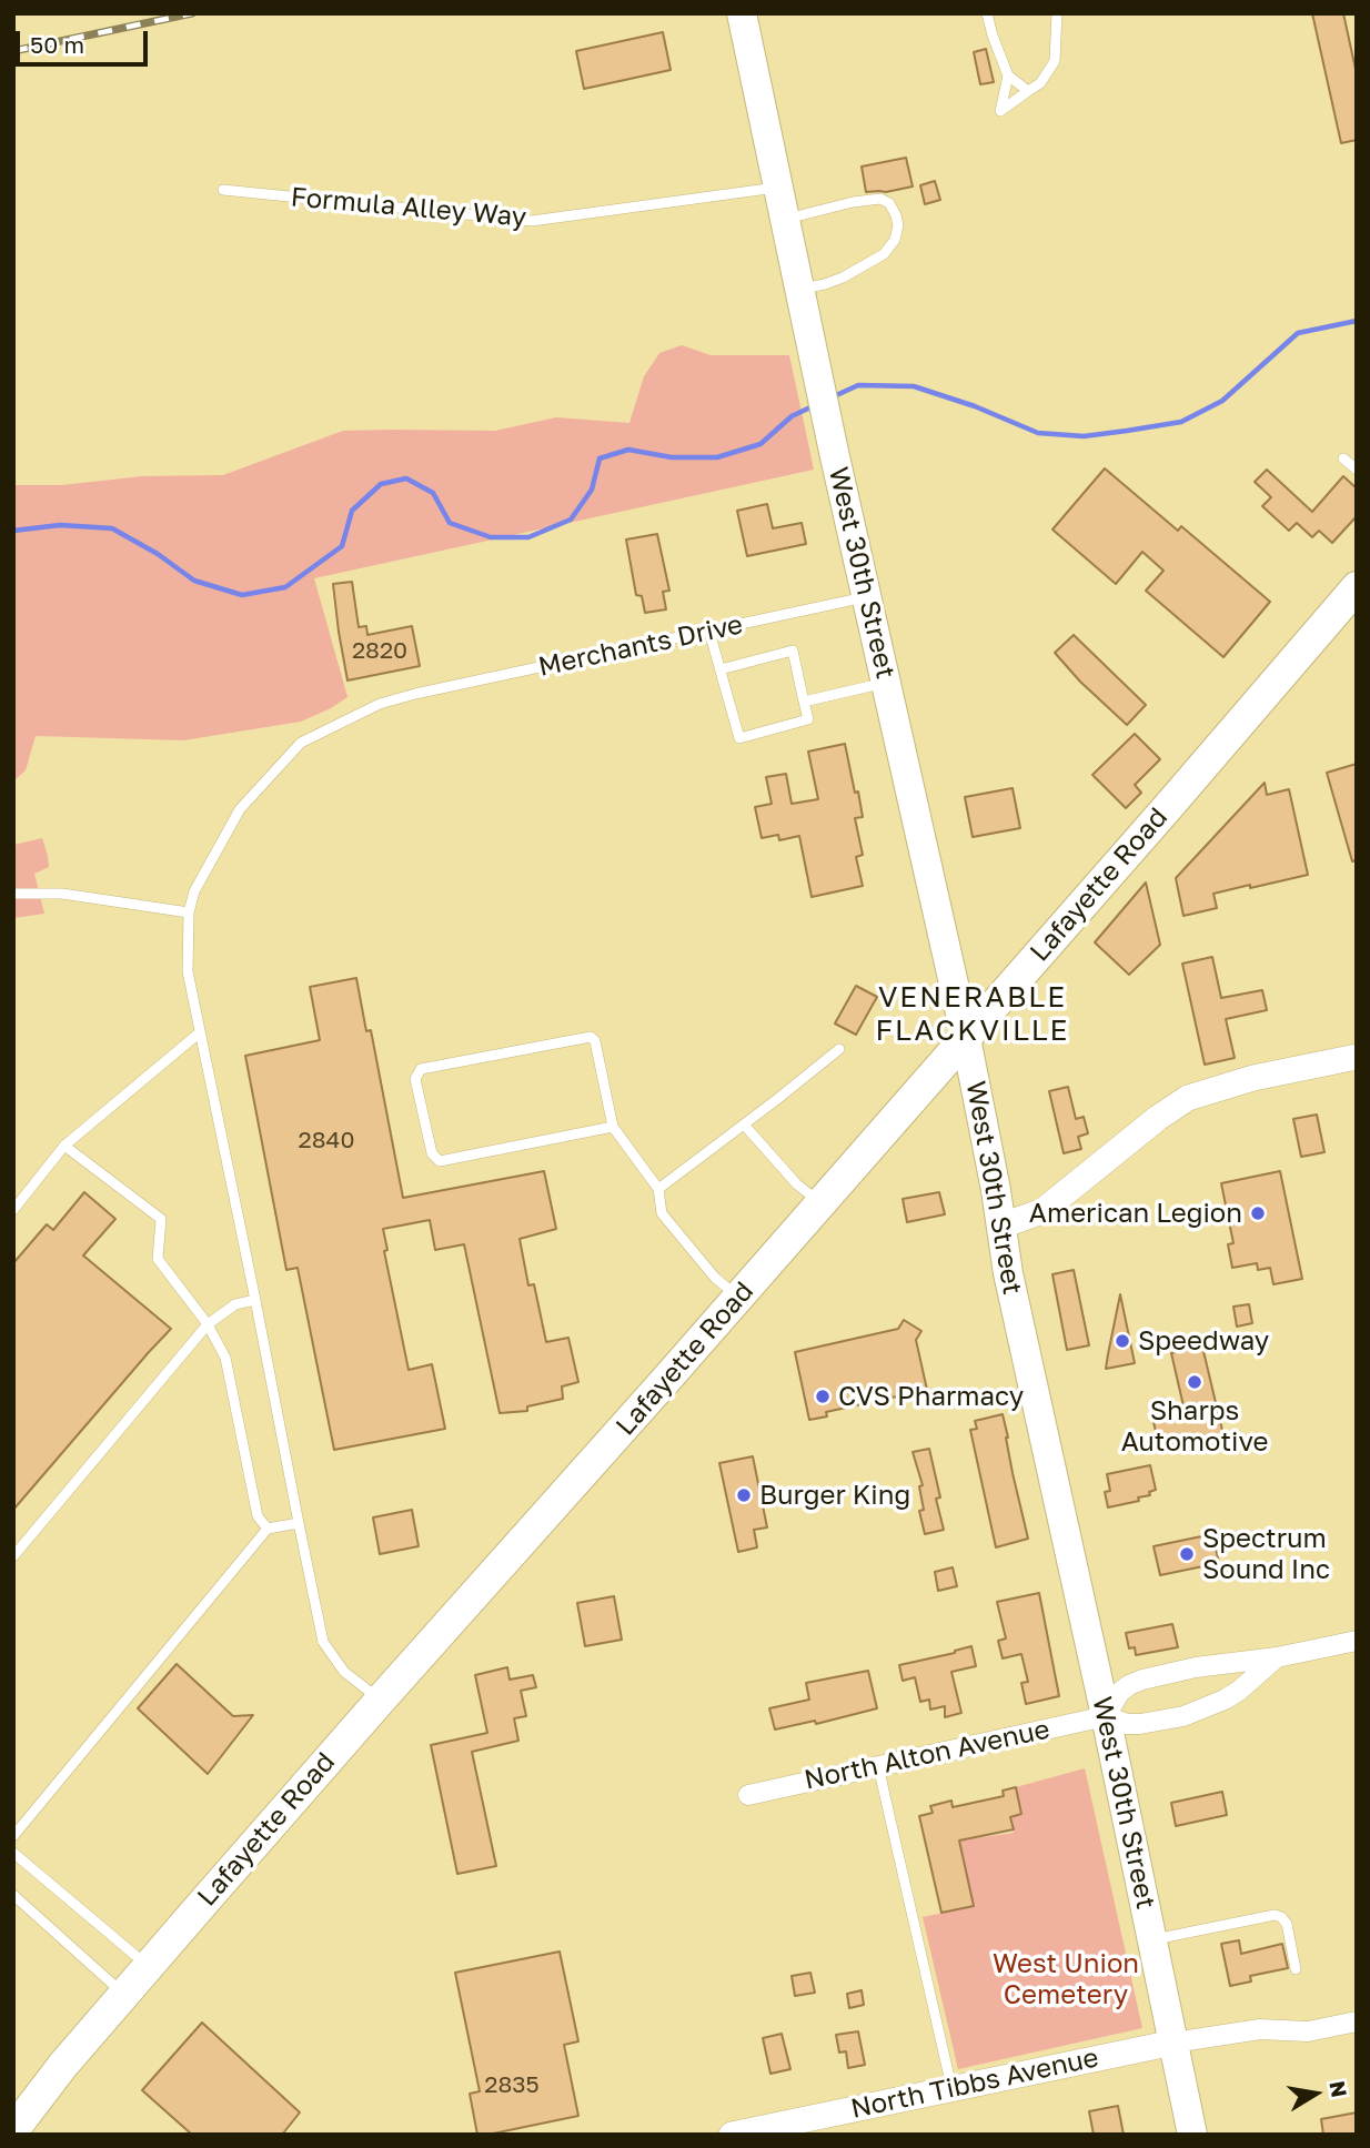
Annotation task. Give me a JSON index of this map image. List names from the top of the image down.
{
  "streets": {
    "main road": ["West 30th Street", "Lafayette Road"],
    "street": ["North Alton Avenue", "North Tibbs Avenue"],
    "lane": ["Formula Alley Way", "Merchants Drive"]
  },
  "crossings": [
    ["Formula Alley Way", "West 30th Street"],
    ["West 30th Street", "Merchants Drive"],
    ["West 30th Street", "Lafayette Road"],
    ["West 30th Street", "North Alton Avenue"],
    ["West 30th Street", "North Tibbs Avenue"],
    ["Merchants Drive", "Lafayette Road"]
  ],
  "districts": ["VENERABLE FLACKVILLE"],
  "parks": ["West Union Cemetery"],
  "places": [
    "American Legion",
    "Speedway",
    "Sharps Automotive",
    "CVS Pharmacy",
    "Burger King",
    "Spectrum Sound Inc"
  ],
  "house_numbers": ["2820", "2840", "2835"],
  "scale_bar": "50 m",
  "north": "right"
}
